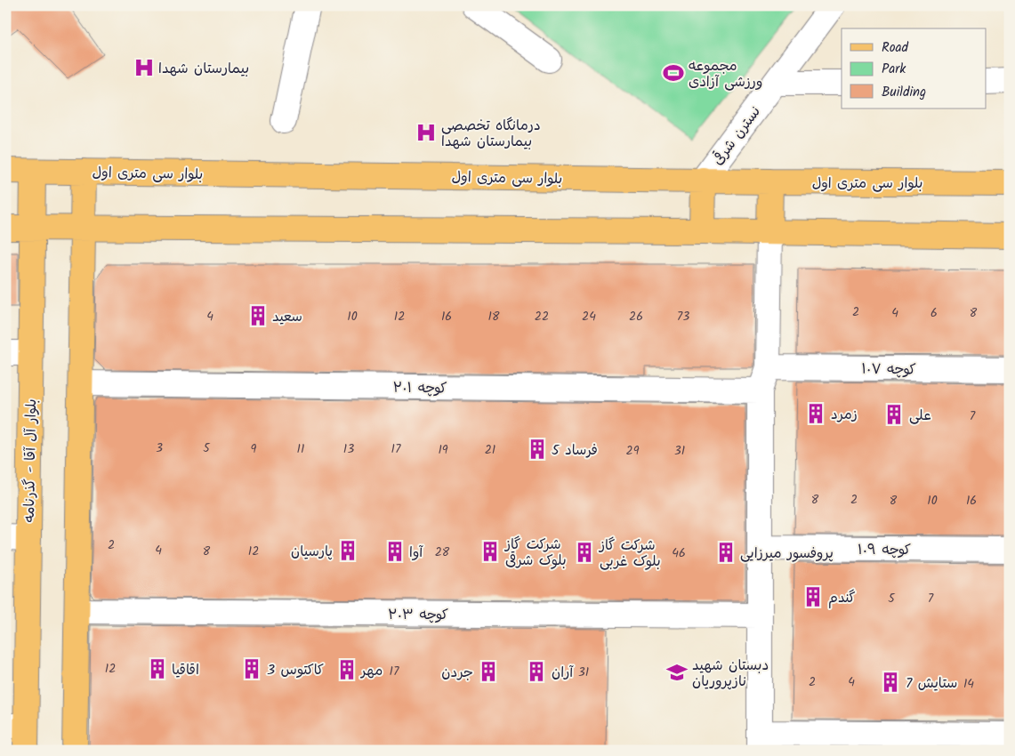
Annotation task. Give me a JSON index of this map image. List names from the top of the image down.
{
  "streets": {
    "main road": ["بلوار سی متری اول", "بلوار آل آقا - گذرنامه"],
    "street": [
      "نسترن شرقی",
      "کوچه ۱۰۷",
      "کوچه ۲۰۱",
      "کوچه ۱۰۹",
      "کوچه ۲۰۳"
    ]
  },
  "crossings": [
    ["نسترن شرقی", "بلوار سی متری اول"],
    ["بلوار سی متری اول", "بلوار آل آقا - گذرنامه"]
  ],
  "places": {
    "hospital": ["بیمارستان شهدا", "درمانگاه تخصصی بیمارستان شهدا"],
    "sports": ["مجموعه ورزشی آزادی"],
    "building": [
      "سعید",
      "زمرد",
      "علی",
      "فرساد 5",
      "پارسیان",
      "آوا",
      "شرکت گاز بلوک شرقی",
      "شرکت گاز بلوک غربی",
      "پروفسور میرزایی",
      "گندم",
      "اقاقیا",
      "کاکتوس 3",
      "مهر",
      "جردن",
      "آران",
      "ستایش 7"
    ],
    "school or university": ["دبستان شهید نازپروریان"]
  },
  "house_numbers": [
    "2",
    "4",
    "6",
    "8",
    "4",
    "10",
    "12",
    "16",
    "18",
    "22",
    "24",
    "26",
    "73",
    "7",
    "3",
    "5",
    "9",
    "11",
    "13",
    "17",
    "19",
    "21",
    "29",
    "31",
    "8",
    "2",
    "8",
    "10",
    "16",
    "2",
    "4",
    "8",
    "12",
    "28",
    "46",
    "5",
    "7",
    "12",
    "17",
    "31",
    "2",
    "4",
    "14"
  ],
  "legend": ["Road", "Park", "Building"]
}
